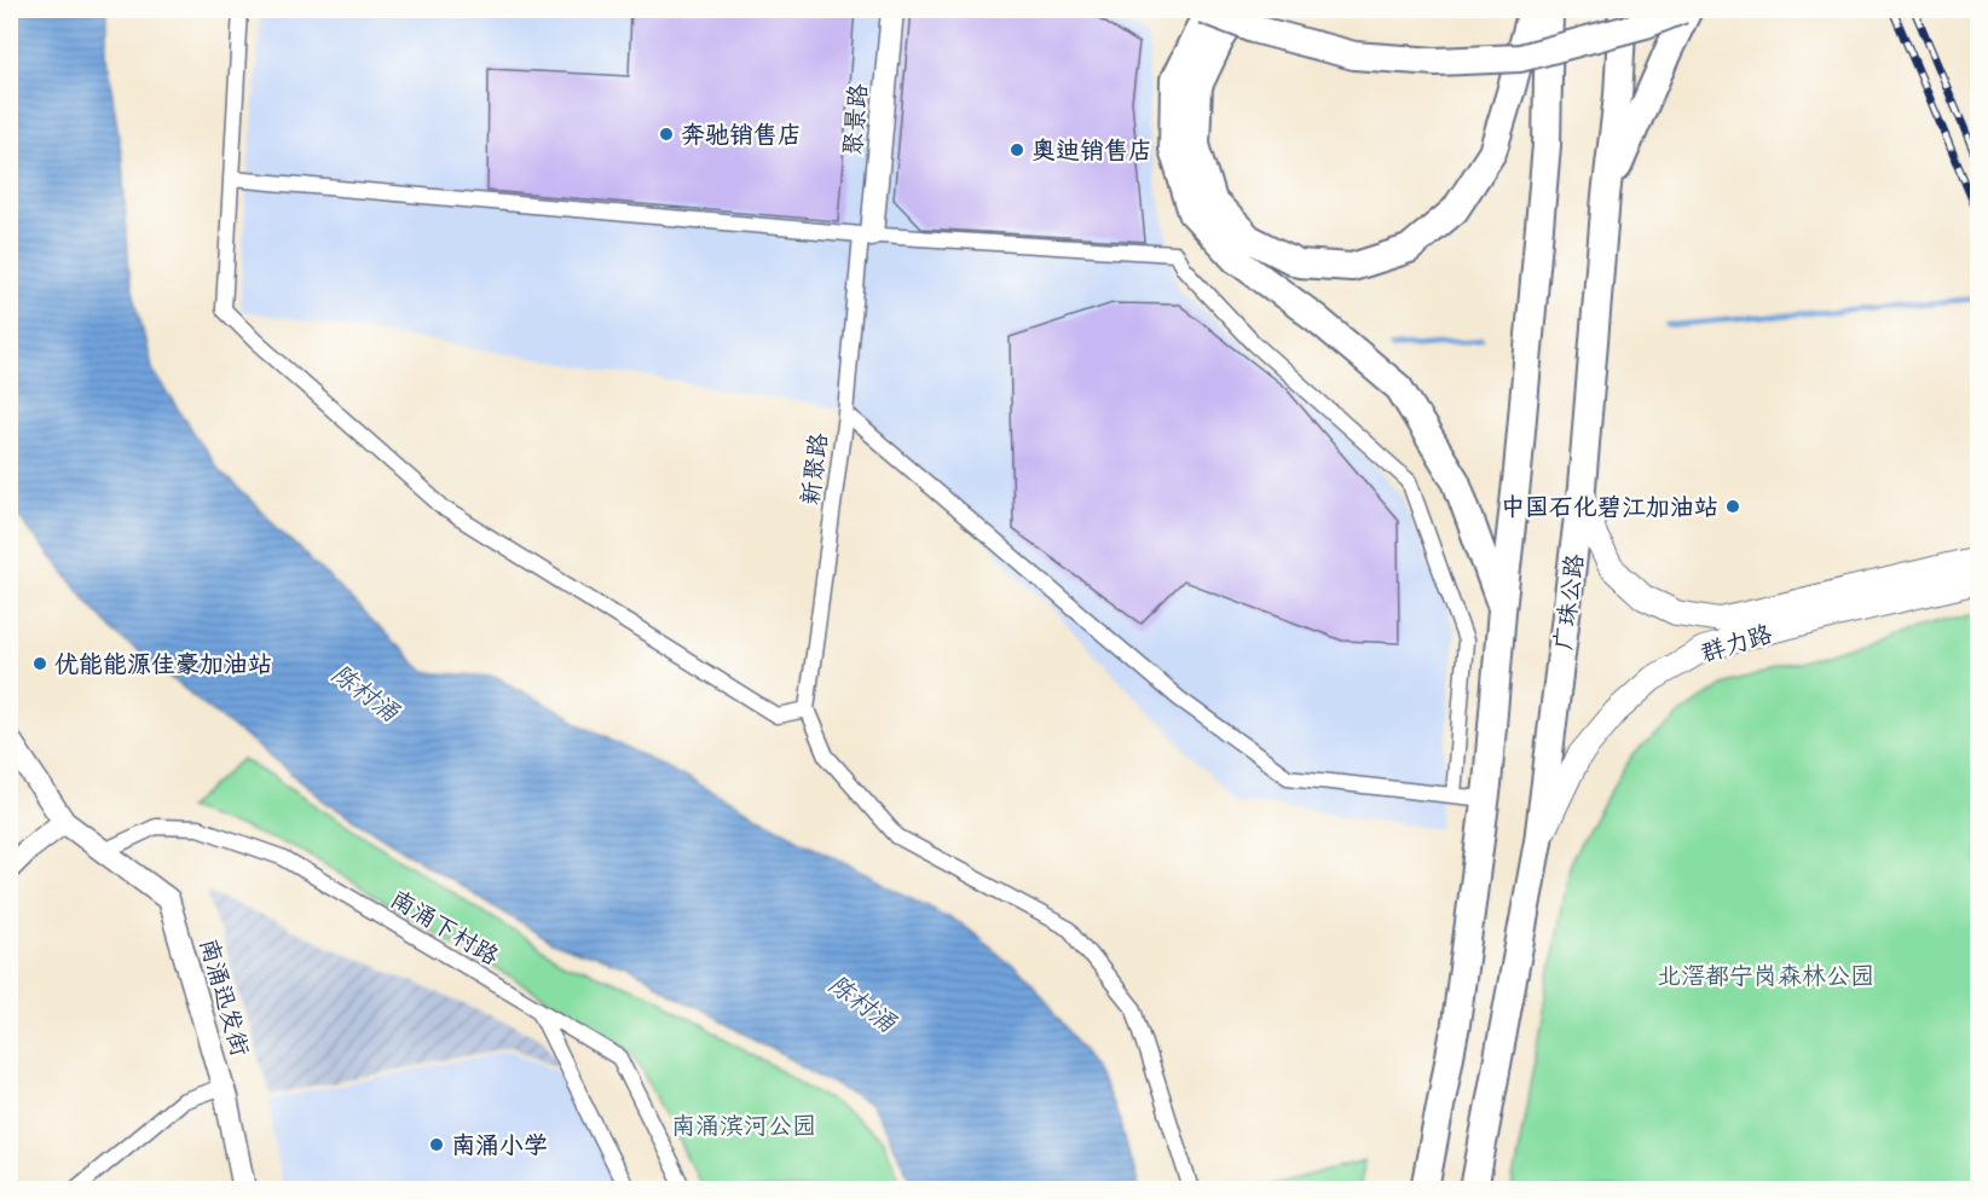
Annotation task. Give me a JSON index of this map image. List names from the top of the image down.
{
  "streets": {
    "highway": ["广珠公路"],
    "main road": ["群力路"],
    "street": [
      "聚景路",
      "新聚路",
      "南涌下村路",
      "南涌迅发街"
    ]
  },
  "crossings": [
    ["聚景路", "新聚路"],
    ["广珠公路", "群力路"],
    ["南涌下村路", "南涌迅发街"]
  ],
  "water": ["陈村涌"],
  "parks": ["北滘都宁岗森林公园", "南涌滨河公园"],
  "places": [
    "奔驰销售店",
    "奥迪销售店",
    "中国石化碧江加油站",
    "优能能源佳豪加油站",
    "南涌小学"
  ]
}
